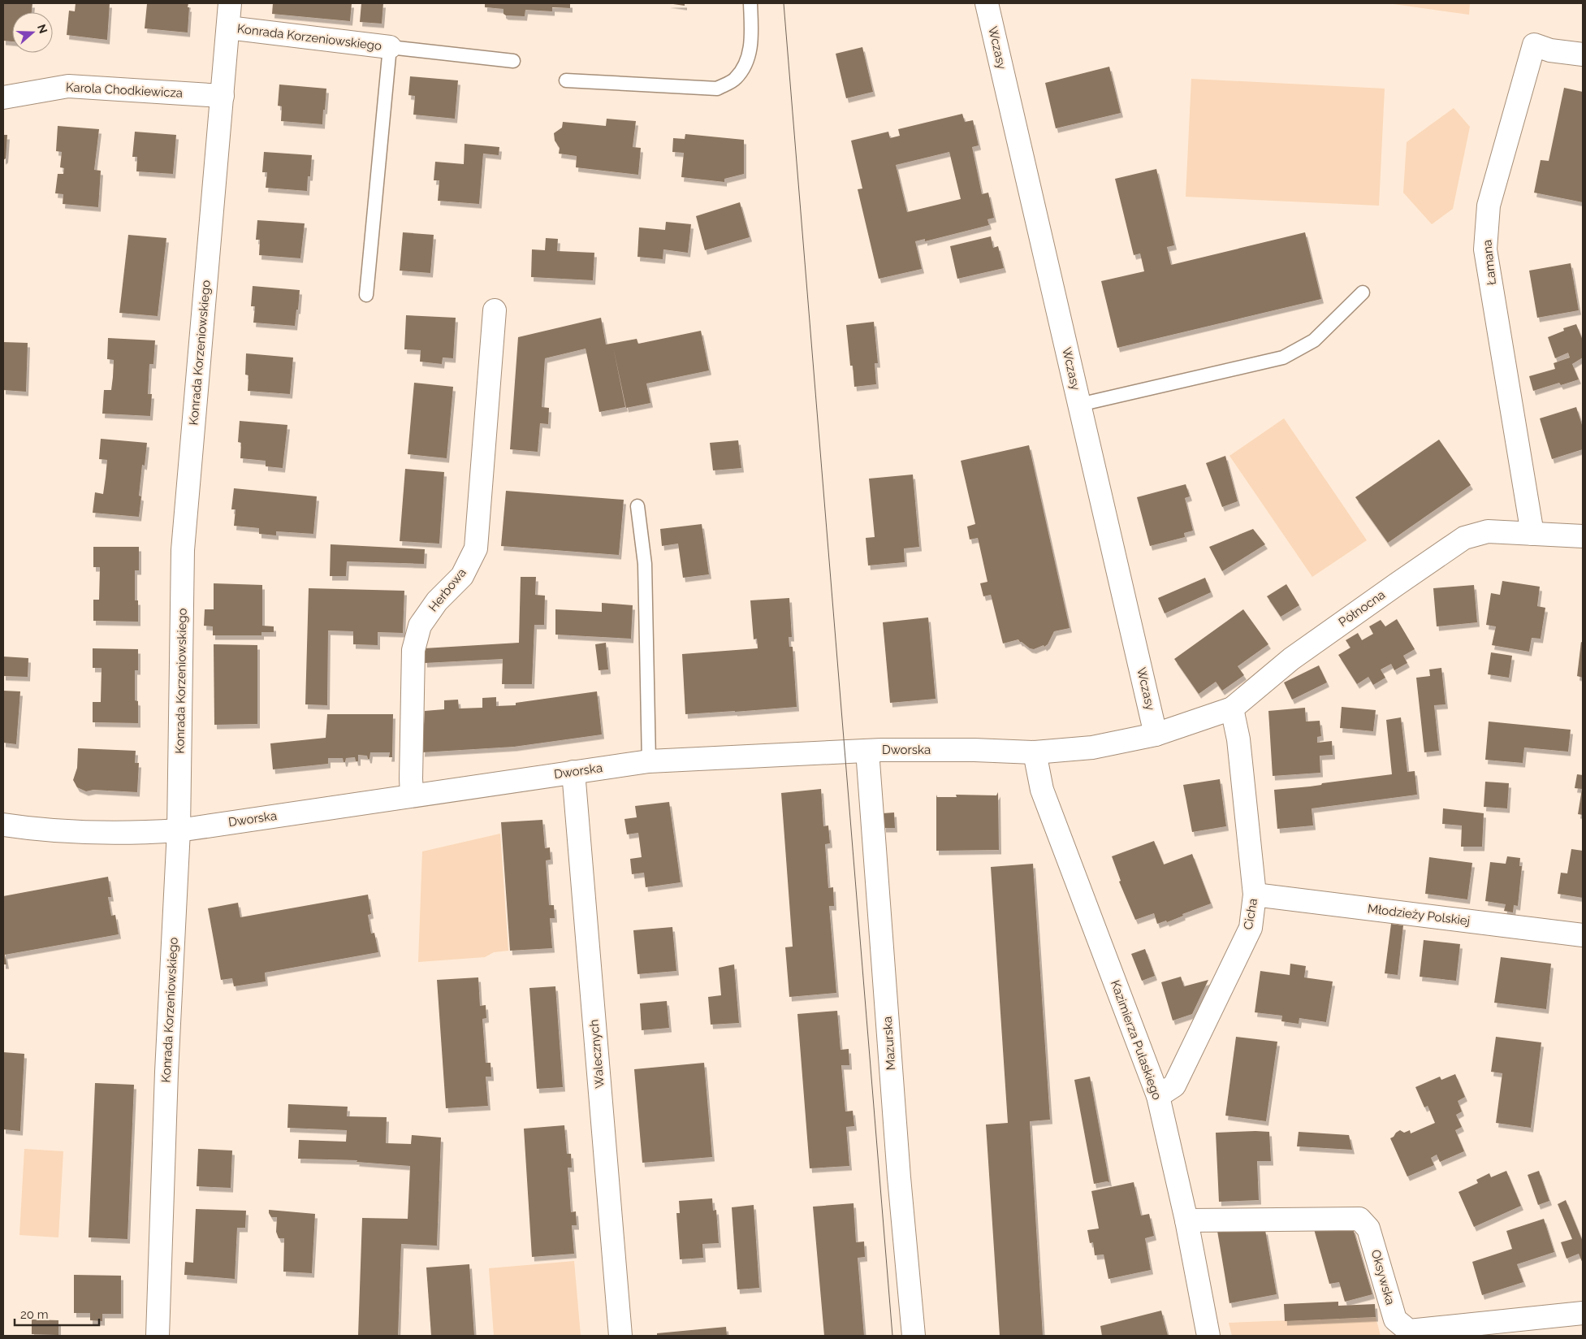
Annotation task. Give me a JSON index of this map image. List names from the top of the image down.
{
  "streets": {
    "street": [
      "Konrada Korzeniowskiego",
      "Wczasy",
      "Karola Chodkiewicza",
      "Łamana",
      "Herbowa",
      "Północna",
      "Dworska",
      "Cicha",
      "Młodzieży Polskiej",
      "Kazimierza Pułaskiego",
      "Mazurska",
      "Walecznych",
      "Oksywska"
    ]
  },
  "crossings": [
    ["Konrada Korzeniowskiego", "Karola Chodkiewicza"],
    ["Konrada Korzeniowskiego", "Dworska"],
    ["Wczasy", "Północna"],
    ["Wczasy", "Dworska"],
    ["Łamana", "Północna"],
    ["Herbowa", "Dworska"],
    ["Północna", "Dworska"],
    ["Północna", "Cicha"],
    ["Dworska", "Kazimierza Pułaskiego"],
    ["Dworska", "Mazurska"],
    ["Dworska", "Walecznych"],
    ["Cicha", "Młodzieży Polskiej"],
    ["Cicha", "Kazimierza Pułaskiego"],
    ["Kazimierza Pułaskiego", "Oksywska"]
  ],
  "scale_bar": "20 m",
  "north": "right"
}
